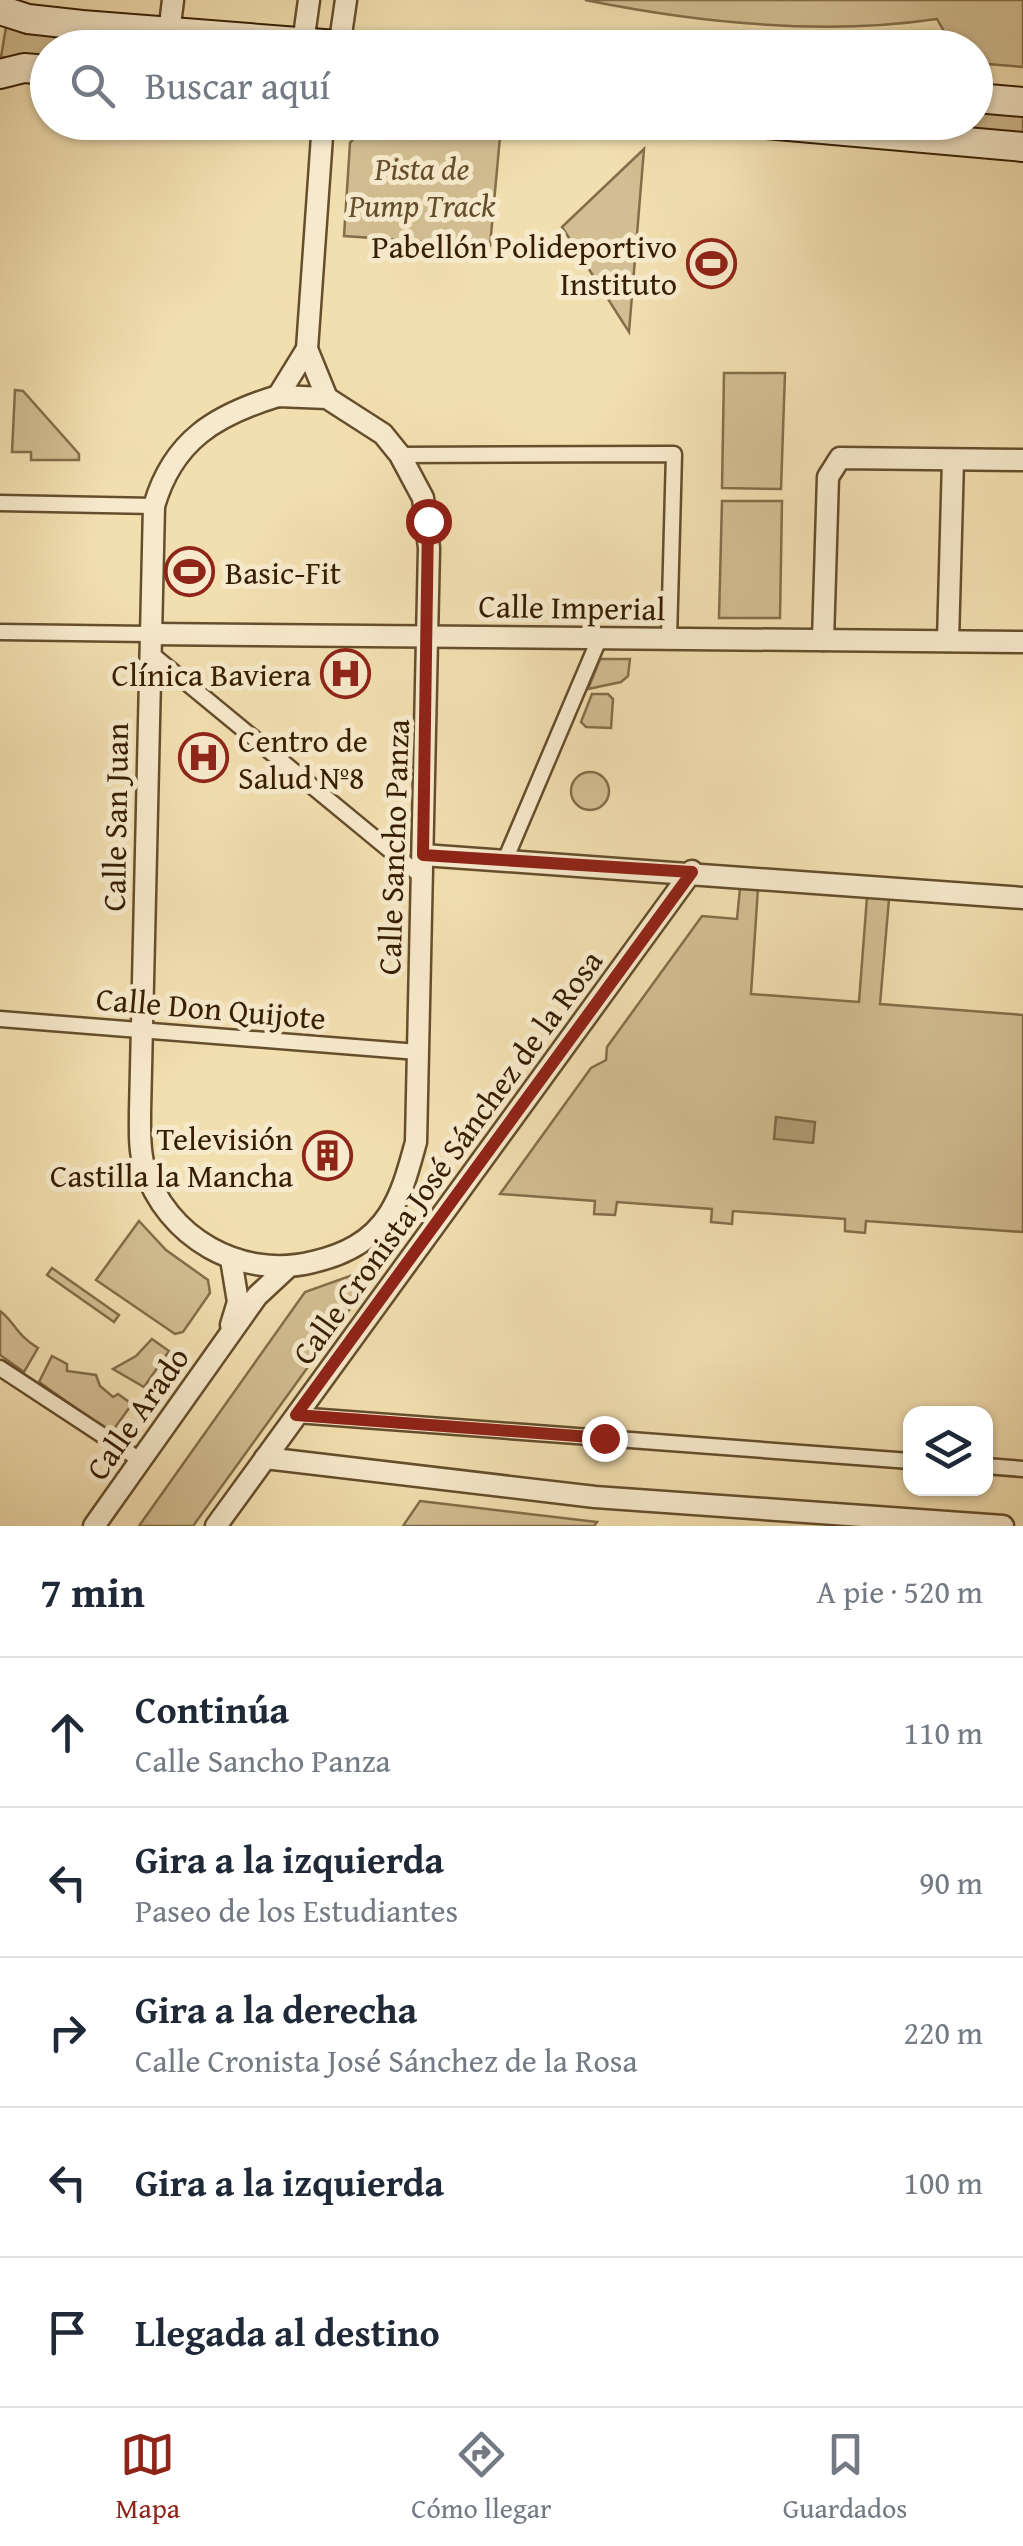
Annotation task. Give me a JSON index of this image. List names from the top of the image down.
{
  "streets": {
    "street": [
      "Calle Imperial",
      "Calle San Juan",
      "Calle Sancho Panza",
      "Calle Don Quijote",
      "Calle Cronista José Sánchez de la Rosa",
      "Calle Arado"
    ]
  },
  "crossings": [
    ["Calle Imperial", "Calle San Juan"],
    ["Calle Imperial", "Calle Sancho Panza"],
    ["Calle San Juan", "Calle Sancho Panza"],
    ["Calle San Juan", "Calle Don Quijote"],
    ["Calle San Juan", "Calle Arado"],
    ["Calle Sancho Panza", "Calle Don Quijote"],
    ["Calle Sancho Panza", "Calle Arado"]
  ],
  "parks": ["Pista de Pump Track"],
  "places": {
    "sports": ["Pabellón Polideportivo Instituto", "Basic-Fit"],
    "hospital": ["Clínica Baviera", "Centro de Salud Nº8"],
    "building": ["Televisión Castilla la Mancha"]
  },
  "page": {
    "search": "Buscar aquí",
    "heading": ["7 min", "A pie · 520 m"],
    "list": [
      ["Continúa", "Calle Sancho Panza", "110 m"],
      ["Gira a la izquierda", "Paseo de los Estudiantes", "90 m"],
      ["Gira a la derecha", "Calle Cronista José Sánchez de la Rosa", "220 m"],
      ["Gira a la izquierda", "100 m"],
      "Llegada al destino"
    ],
    "nav": ["Mapa", "Cómo llegar", "Guardados"]
  }
}
